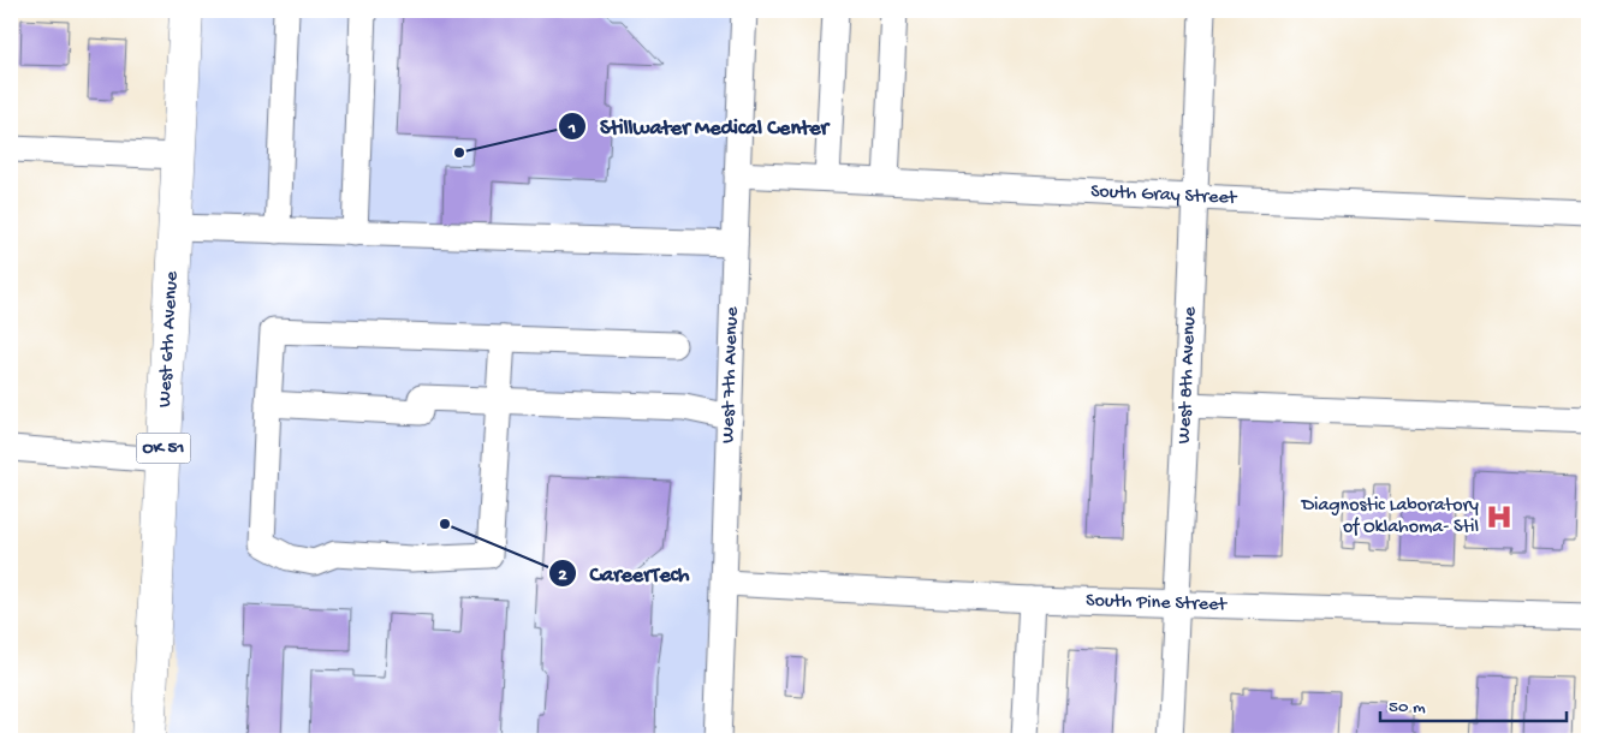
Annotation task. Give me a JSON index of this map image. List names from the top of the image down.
{
  "streets": {
    "highway": ["West 6th Avenue", "OK 51"],
    "street": [
      "South Gray Street",
      "West 7th Avenue",
      "West 8th Avenue",
      "South Pine Street"
    ]
  },
  "crossings": [
    ["South Gray Street", "West 7th Avenue"],
    ["South Gray Street", "West 8th Avenue"],
    ["West 7th Avenue", "South Pine Street"],
    ["West 8th Avenue", "South Pine Street"]
  ],
  "places": {
    "other": ["Stillwater Medical Center", "CareerTech"],
    "hospital": ["Diagnostic Laboratory of Oklahoma- Stil"]
  },
  "scale_bar": "50 m"
}
